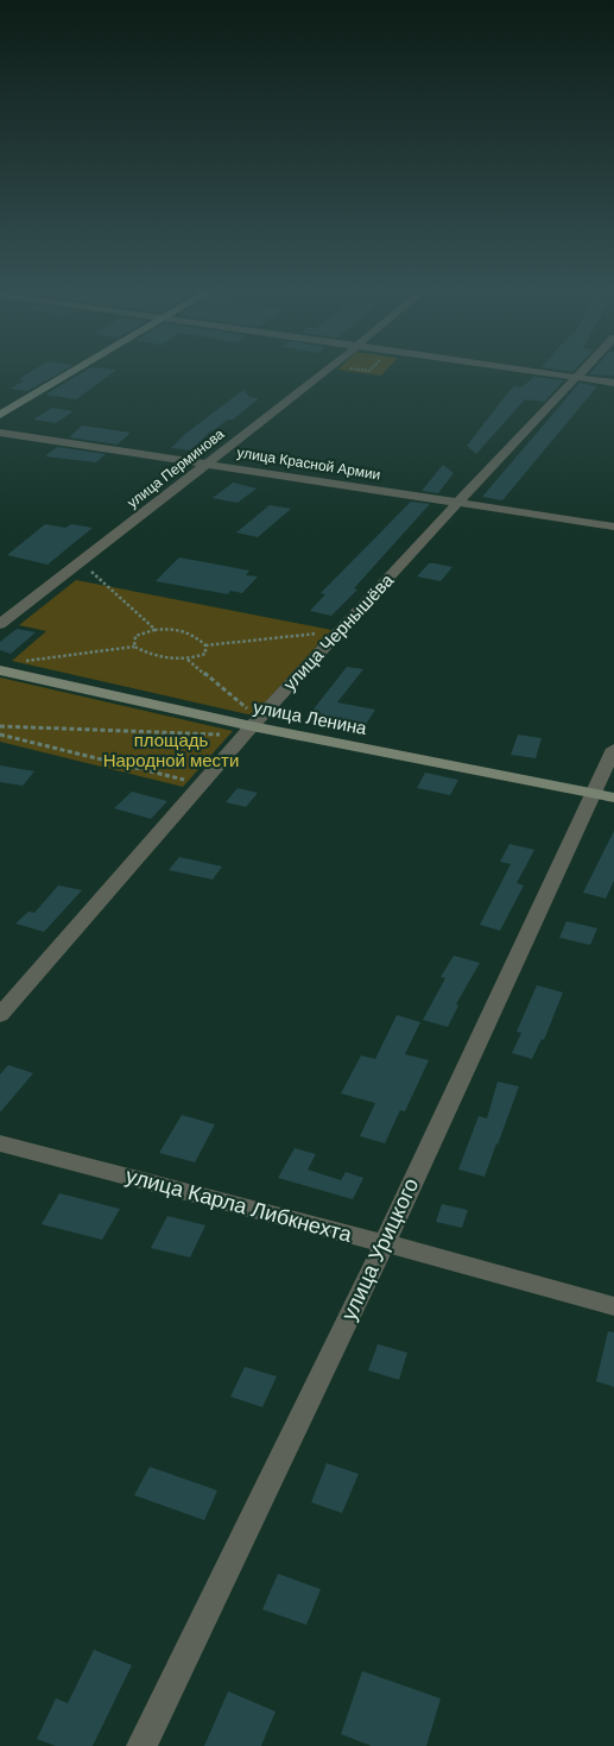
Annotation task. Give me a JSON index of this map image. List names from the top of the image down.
{
  "streets": {
    "street": [
      "улица Красной Армии",
      "улица Перминова",
      "улица Чернышёва",
      "улица Ленина",
      "улица Карла Либкнехта",
      "улица Урицкого"
    ]
  },
  "crossings": [
    ["улица Красной Армии", "улица Перминова"],
    ["улица Красной Армии", "улица Чернышёва"],
    ["улица Чернышёва", "улица Ленина"],
    ["улица Ленина", "улица Урицкого"],
    ["улица Карла Либкнехта", "улица Урицкого"]
  ],
  "parks": ["площадь Народной мести"]
}
